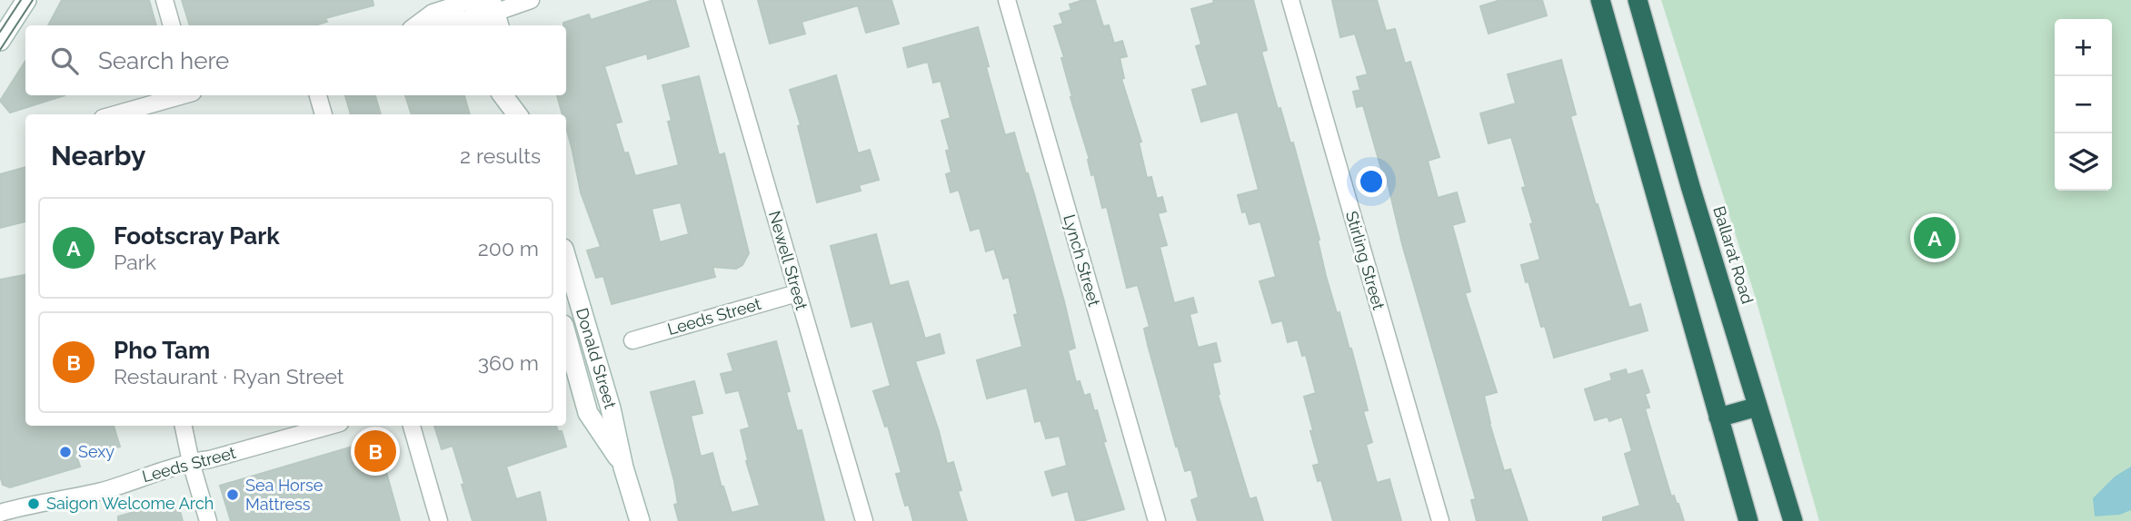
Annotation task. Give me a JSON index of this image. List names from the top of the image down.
{
  "streets": {
    "highway": ["Ballarat Road"],
    "street": [
      "Newell Street",
      "Lynch Street",
      "Stirling Street",
      "Leeds Street",
      "Donald Street"
    ]
  },
  "crossings": [
    ["Newell Street", "Leeds Street"]
  ],
  "places": ["Sexy", "Sea Horse Mattress", "Saigon Welcome Arch"],
  "page": {
    "map_buttons": ["+", "−"],
    "search": "Search here",
    "heading": ["Nearby", "2 results"],
    "list": [
      {
        "mark": "A",
        "name": "Footscray Park",
        "note": "Park",
        "value": "200 m"
      },
      {
        "mark": "B",
        "name": "Pho Tam",
        "note": "Restaurant · Ryan Street",
        "value": "360 m"
      }
    ],
    "pins": ["A", "B"]
  }
}
